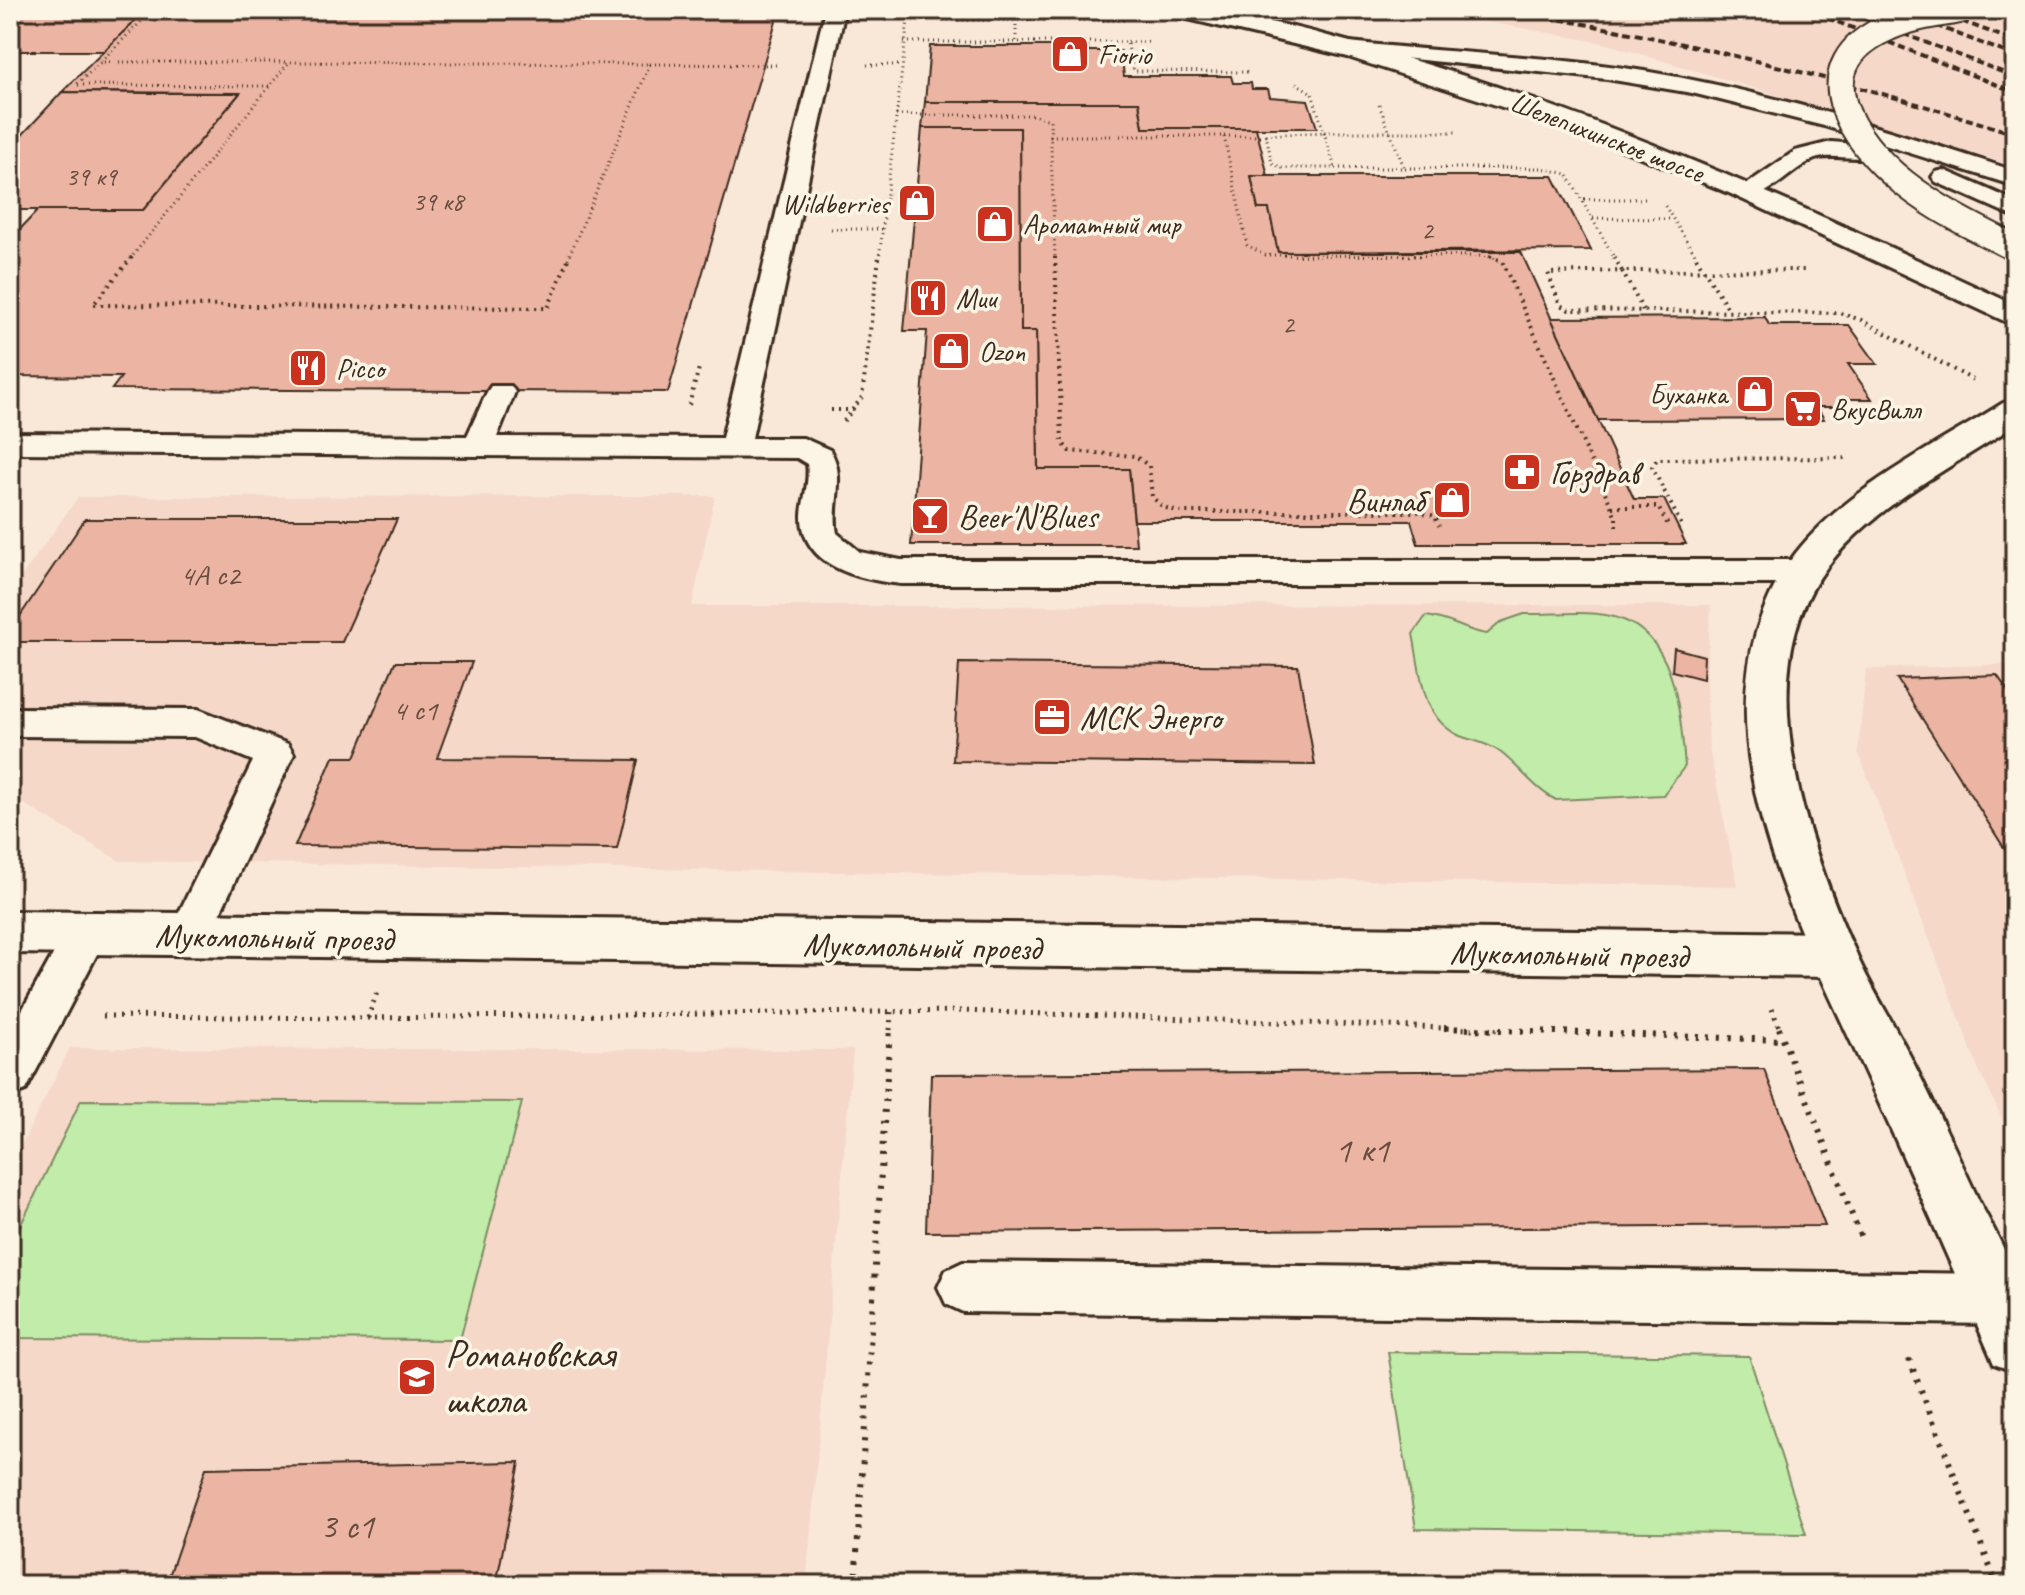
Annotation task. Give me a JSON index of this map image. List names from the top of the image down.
{
  "streets": {
    "street": ["Шелепихинское шоссе", "Мукомольный проезд"]
  },
  "places": {
    "shop": [
      "Fiorio",
      "Wildberries",
      "Ароматный мир",
      "Ozon",
      "Буханка",
      "Винлаб"
    ],
    "restaurant": ["Muu", "Picco"],
    "supermarket": ["ВкусВилл"],
    "pharmacy": ["Горздрав"],
    "bar": ["Beer'N'Blues"],
    "office": ["МСК Энерго"],
    "school or university": ["Романовская школа"]
  },
  "house_numbers": [
    "39 к9",
    "39 к8",
    "2",
    "2",
    "4А с2",
    "4 с1",
    "1 к1",
    "3 с1"
  ]
}
